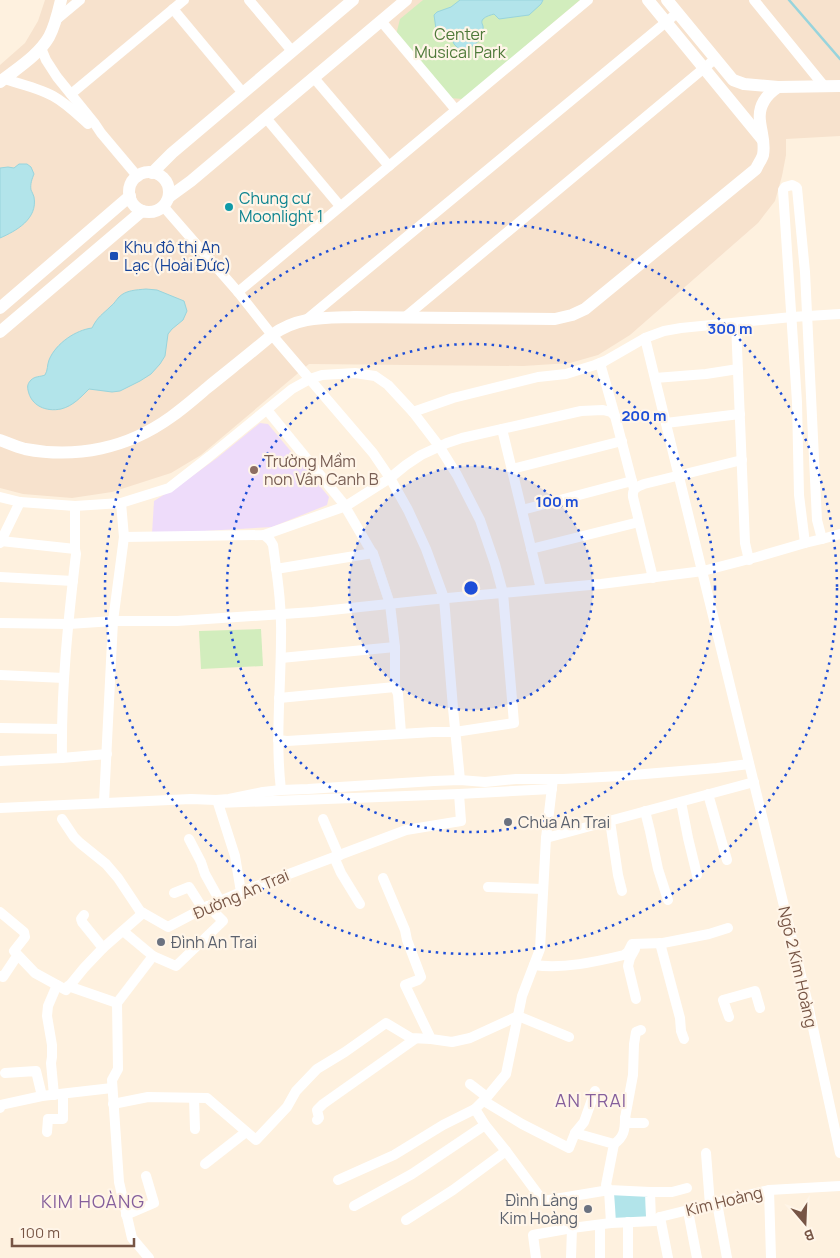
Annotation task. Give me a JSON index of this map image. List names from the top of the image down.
{
  "streets": {
    "street": ["Đường An Trai", "Ngõ 2 Kim Hoàng", "Kim Hoàng"]
  },
  "districts": ["AN TRAI", "KIM HOÀNG"],
  "parks": ["Center Musical Park"],
  "places": {
    "other": [
      "Chung cư Moonlight 1",
      "Trường Mầm non Vân Canh B",
      "Chùa An Trai",
      "Đình An Trai",
      "Đình Làng Kim Hoàng"
    ],
    "transit": ["Khu đô thị An Lạc (Hoài Đức)"]
  },
  "scale_bar": "100 m",
  "north": "bottom",
  "rings": ["300 m", "200 m", "100 m"]
}
